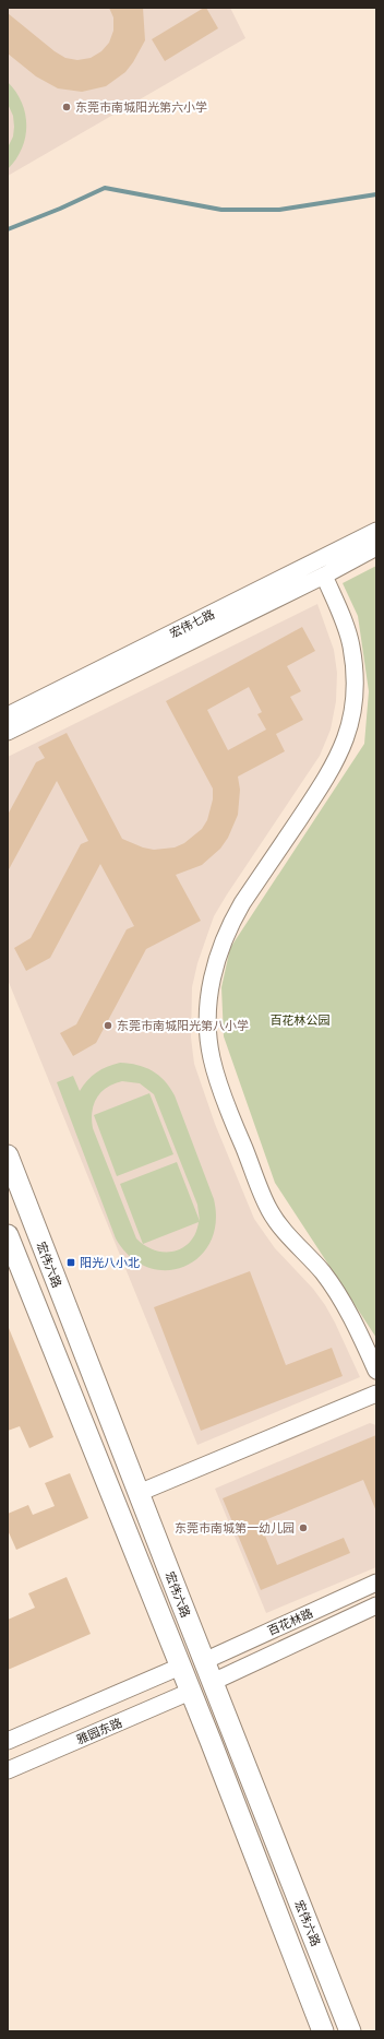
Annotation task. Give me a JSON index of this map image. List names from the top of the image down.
{
  "streets": {
    "main road": ["宏伟六路"],
    "street": ["宏伟七路", "百花林路", "雅园东路"]
  },
  "crossings": [
    ["宏伟六路", "百花林路"],
    ["宏伟六路", "雅园东路"]
  ],
  "parks": ["百花林公园"],
  "places": {
    "other": ["东莞市南城阳光第六小学", "东莞市南城阳光第八小学", "东莞市南城第一幼儿园"],
    "transit": ["阳光八小北"]
  }
}
